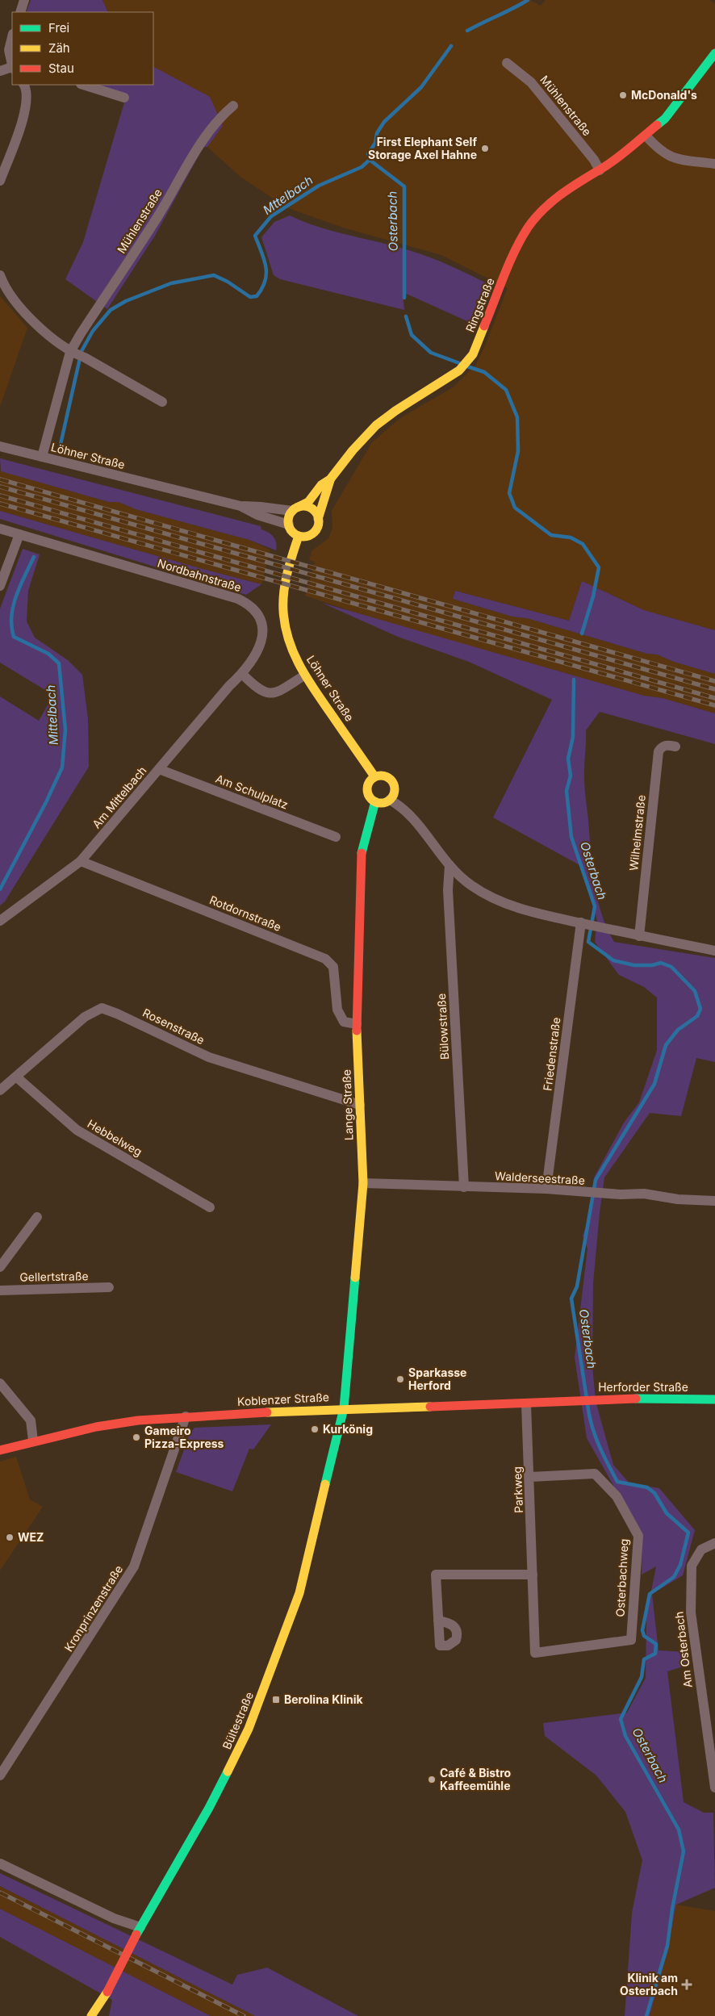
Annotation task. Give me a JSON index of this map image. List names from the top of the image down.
{
  "streets": {
    "street": [
      "Mühlenstraße",
      "Ringstraße",
      "Löhner Straße",
      "Nordbahnstraße",
      "Am Schulplatz",
      "Am Mittelbach",
      "Wilhelmstraße",
      "Rotdornstraße",
      "Rosenstraße",
      "Bülowstraße",
      "Friedenstraße",
      "Lange Straße",
      "Hebbelweg",
      "Walderseestraße",
      "Gellertstraße",
      "Herforder Straße",
      "Koblenzer Straße",
      "Parkweg",
      "Osterbachweg",
      "Kronprinzenstraße",
      "Am Osterbach",
      "Bültestraße"
    ]
  },
  "crossings": [
    ["Mühlenstraße", "Ringstraße"],
    ["Mühlenstraße", "Löhner Straße"],
    ["Ringstraße", "Löhner Straße"],
    ["Löhner Straße", "Lange Straße"],
    ["Nordbahnstraße", "Am Mittelbach"],
    ["Am Schulplatz", "Am Mittelbach"],
    ["Am Mittelbach", "Rotdornstraße"],
    ["Rotdornstraße", "Lange Straße"],
    ["Rosenstraße", "Lange Straße"],
    ["Rosenstraße", "Hebbelweg"],
    ["Bülowstraße", "Walderseestraße"],
    ["Friedenstraße", "Walderseestraße"],
    ["Lange Straße", "Walderseestraße"],
    ["Lange Straße", "Koblenzer Straße"],
    ["Lange Straße", "Bültestraße"],
    ["Herforder Straße", "Koblenzer Straße"],
    ["Koblenzer Straße", "Parkweg"],
    ["Koblenzer Straße", "Kronprinzenstraße"],
    ["Koblenzer Straße", "Bültestraße"],
    ["Parkweg", "Osterbachweg"]
  ],
  "water": ["Mttelbach", "Osterbach", "Mittelbach"],
  "places": {
    "other": [
      "McDonald's",
      "First Elephant Self Storage Axel Hahne",
      "Sparkasse Herford",
      "Kurkönig",
      "Gameiro Pizza-Express",
      "WEZ",
      "Café & Bistro Kaffeemühle"
    ],
    "transit": ["Berolina Klinik"],
    "health": ["Klinik am Osterbach"]
  },
  "legend": ["Frei", "Zäh", "Stau"]
}
